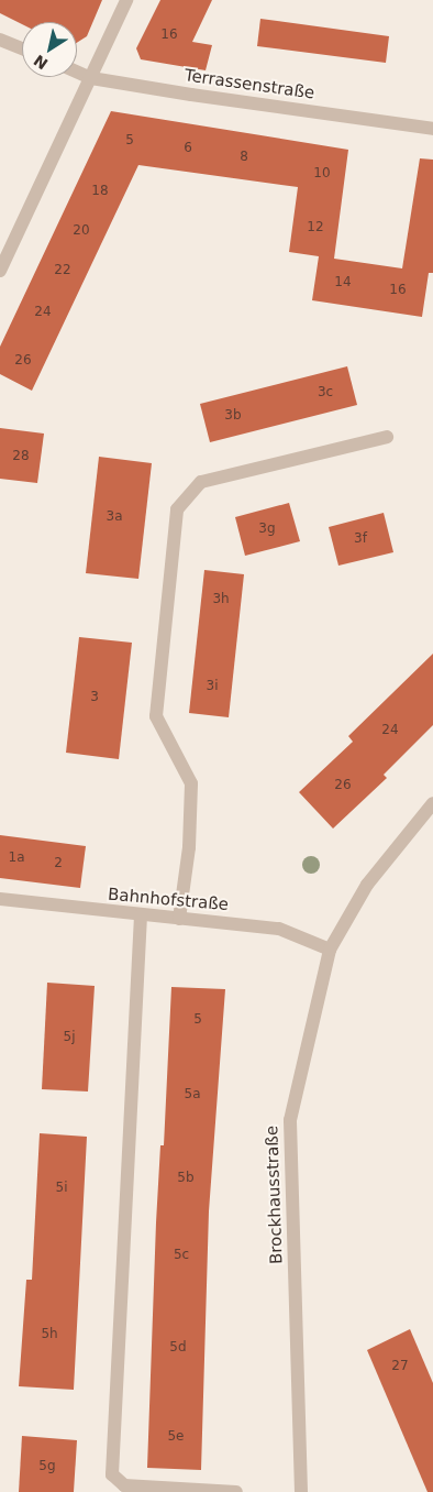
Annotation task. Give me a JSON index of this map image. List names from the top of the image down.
{
  "streets": {
    "street": ["Terrassenstraße", "Bahnhofstraße", "Brockhausstraße"]
  },
  "crossings": [
    ["Bahnhofstraße", "Brockhausstraße"]
  ],
  "house_numbers": [
    "16",
    "5",
    "6",
    "8",
    "10",
    "18",
    "12",
    "20",
    "22",
    "14",
    "16",
    "24",
    "26",
    "3c",
    "3b",
    "28",
    "3a",
    "3g",
    "3f",
    "3h",
    "3i",
    "3",
    "24",
    "26",
    "1a",
    "2",
    "5",
    "5j",
    "5a",
    "5b",
    "5i",
    "5c",
    "5h",
    "5d",
    "27",
    "5e",
    "5g"
  ],
  "north": "bottom left"
}
